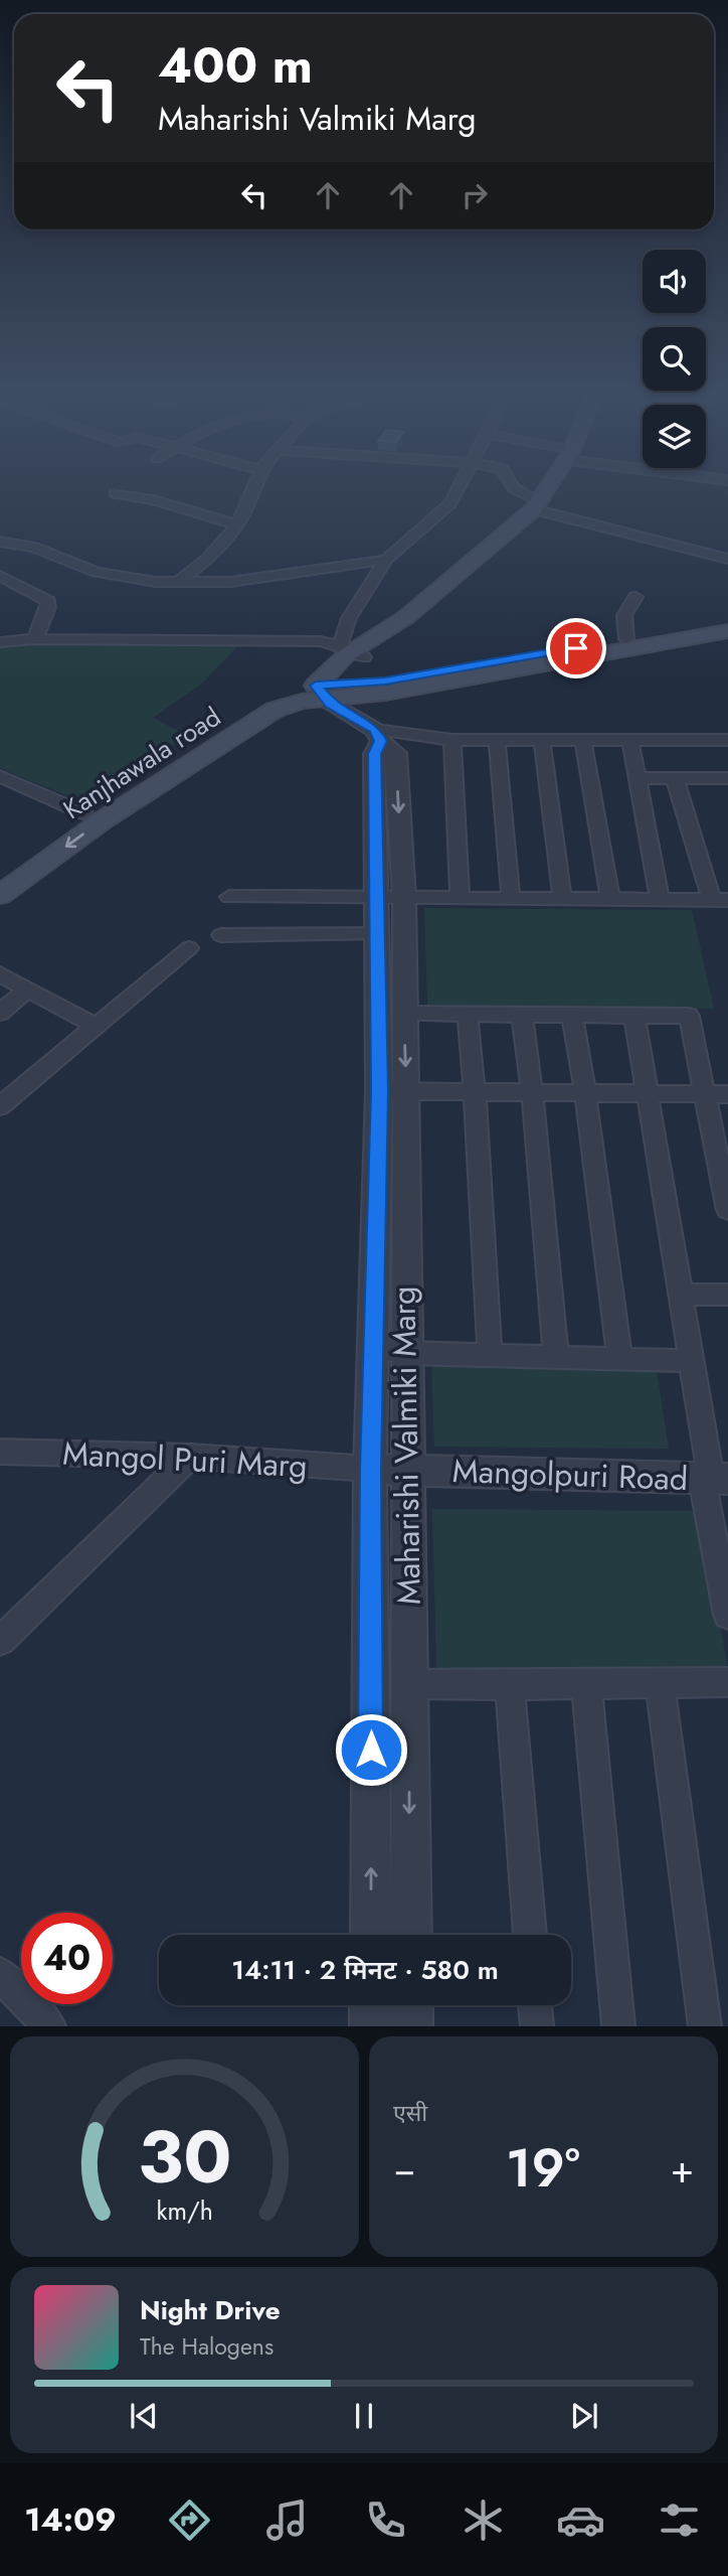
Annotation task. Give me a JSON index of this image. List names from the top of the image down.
{
  "streets": {
    "main road": ["Kanjhawala road"],
    "street": ["Maharishi Valmiki Marg", "Mangol Puri Marg", "Mangolpuri Road"]
  },
  "crossings": [
    ["Maharishi Valmiki Marg", "Mangol Puri Marg"],
    ["Maharishi Valmiki Marg", "Mangolpuri Road"],
    ["Mangol Puri Marg", "Mangolpuri Road"]
  ],
  "page": {
    "turn": ["400 m", "Maharishi Valmiki Marg"],
    "limit": "40",
    "trip": "14:11 · 2 मिनट · 580 m",
    "tile": "एसी",
    "heat": ["−", "19°", "+"],
    "song": ["Night Drive", "The Halogens"],
    "tabs": "14:09",
    "gauge": ["30", "km/h"]
  }
}
